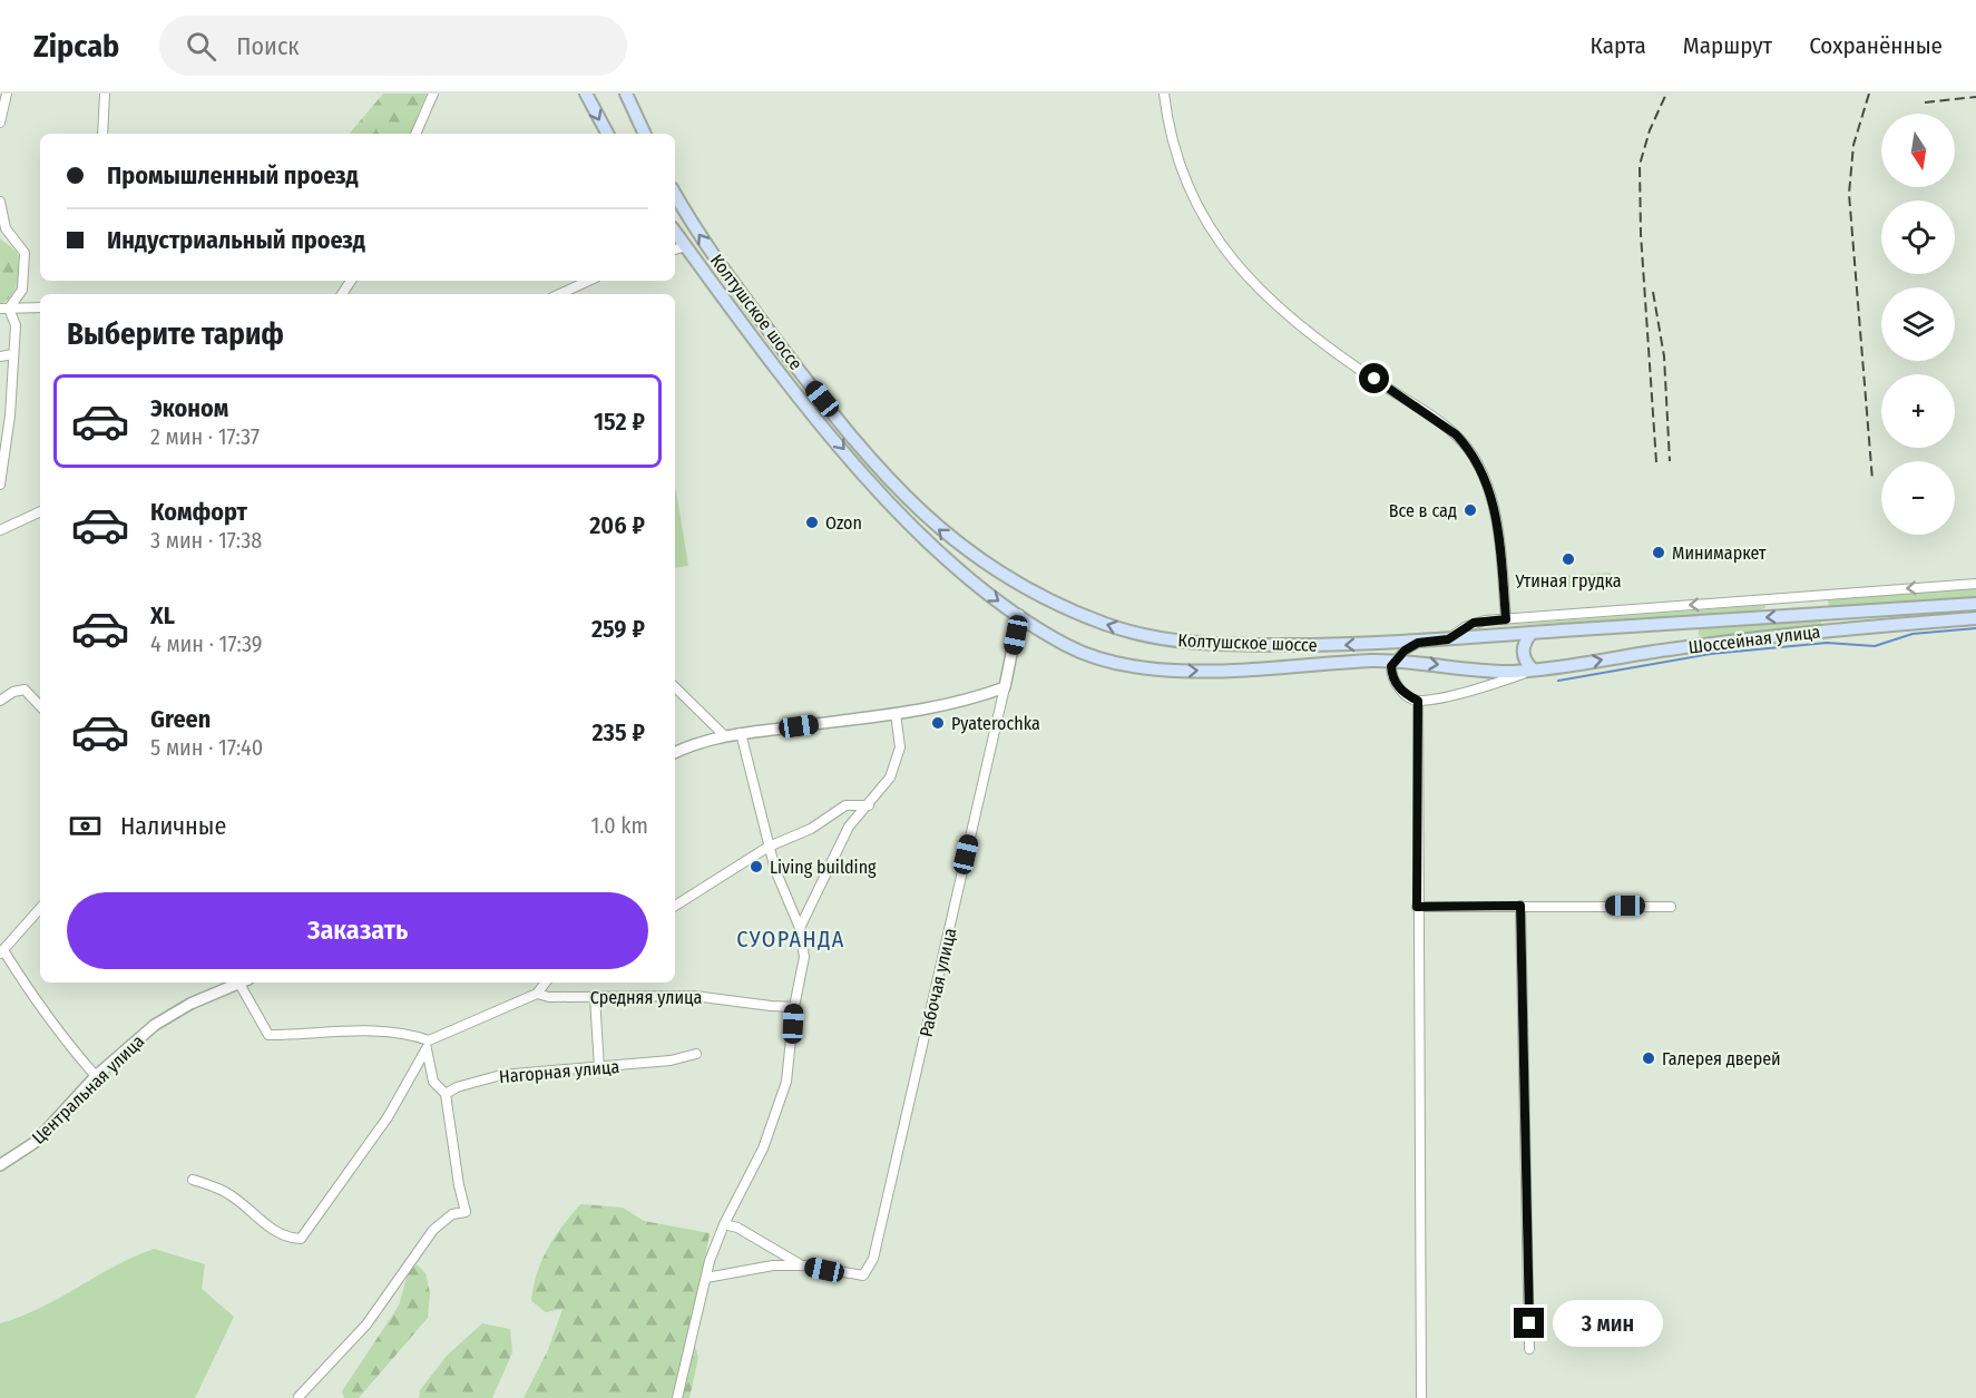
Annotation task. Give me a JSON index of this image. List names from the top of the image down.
{
  "streets": {
    "main road": ["Колтушское шоссе", "Шоссейная улица"],
    "street": [
      "Рабочая улица",
      "Средняя улица",
      "Нагорная улица",
      "Центральная улица"
    ]
  },
  "crossings": [
    ["Колтушское шоссе", "Шоссейная улица"]
  ],
  "districts": ["СУОРАНДА"],
  "places": [
    "Все в сад",
    "Ozon",
    "Минимаркет",
    "Утиная грудка",
    "Pyaterochka",
    "Living building",
    "Галерея дверей"
  ],
  "north": "bottom",
  "page": {
    "header": "Zipcab",
    "search": "Поиск",
    "nav": ["Карта", "Маршрут", "Сохранённые"],
    "map_buttons": ["+", "−"],
    "banner": ["Промышленный проезд", "Индустриальный проезд"],
    "heading": "Выберите тариф",
    "list": [
      {
        "name": "Эконом",
        "note": "2 мин · 17:37",
        "value": "152 ₽"
      },
      {
        "name": "Комфорт",
        "note": "3 мин · 17:38",
        "value": "206 ₽"
      },
      {
        "name": "XL",
        "note": "4 мин · 17:39",
        "value": "259 ₽"
      },
      {
        "name": "Green",
        "note": "5 мин · 17:40",
        "value": "235 ₽"
      }
    ],
    "pay": ["Наличные", "1.0 km"],
    "buttons": "Заказать",
    "bubble": "3 мин"
  }
}
